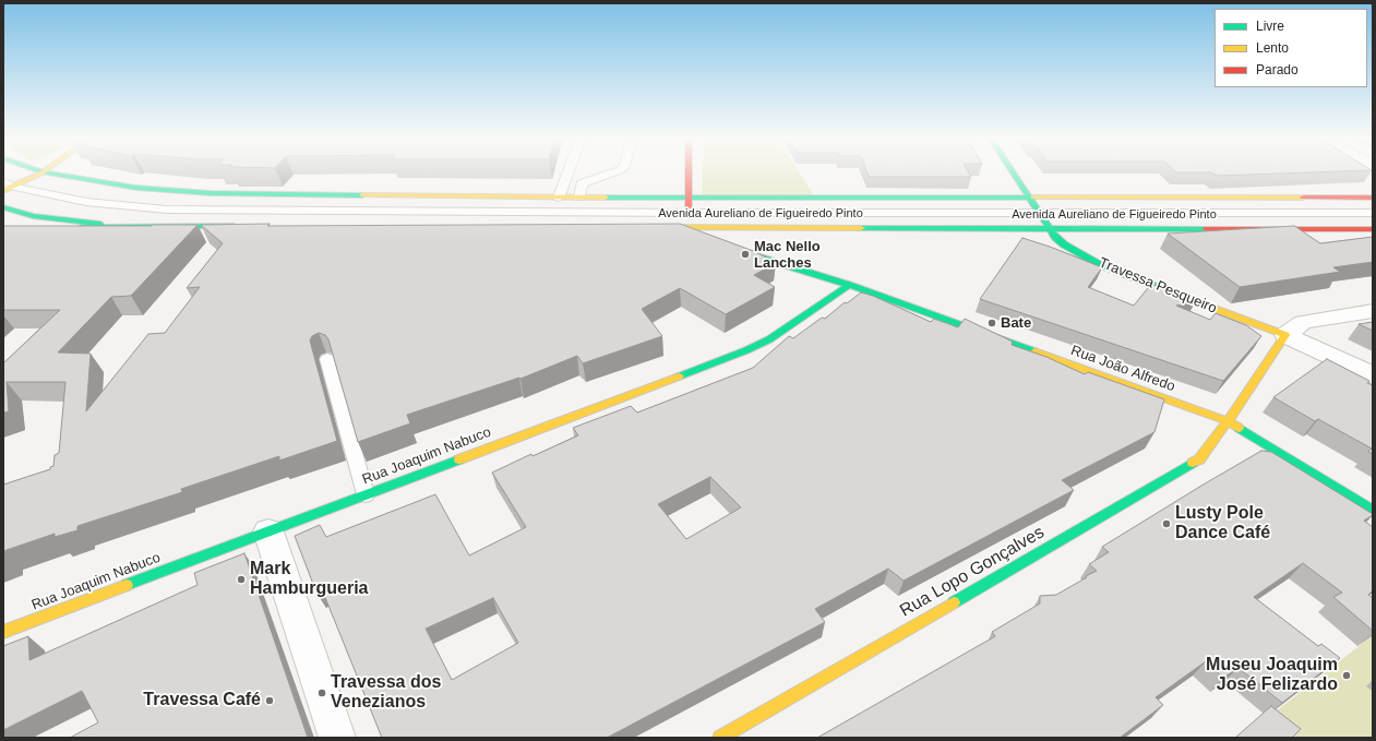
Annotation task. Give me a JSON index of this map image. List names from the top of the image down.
{
  "streets": {
    "main road": [
      "Avenida Aureliano de Figueiredo Pinto",
      "Travessa Pesqueiro",
      "Rua João Alfredo",
      "Rua Joaquim Nabuco",
      "Rua Lopo Gonçalves"
    ]
  },
  "crossings": [
    ["Avenida Aureliano de Figueiredo Pinto", "Travessa Pesqueiro"],
    ["Travessa Pesqueiro", "Rua Lopo Gonçalves"],
    ["Rua João Alfredo", "Rua Joaquim Nabuco"],
    ["Rua João Alfredo", "Rua Lopo Gonçalves"]
  ],
  "places": [
    "Mac Nello Lanches",
    "Bate",
    "Lusty Pole Dance Café",
    "Mark Hamburgueria",
    "Museu Joaquim José Felizardo",
    "Travessa dos Venezianos",
    "Travessa Café"
  ],
  "legend": ["Livre", "Lento", "Parado"]
}
